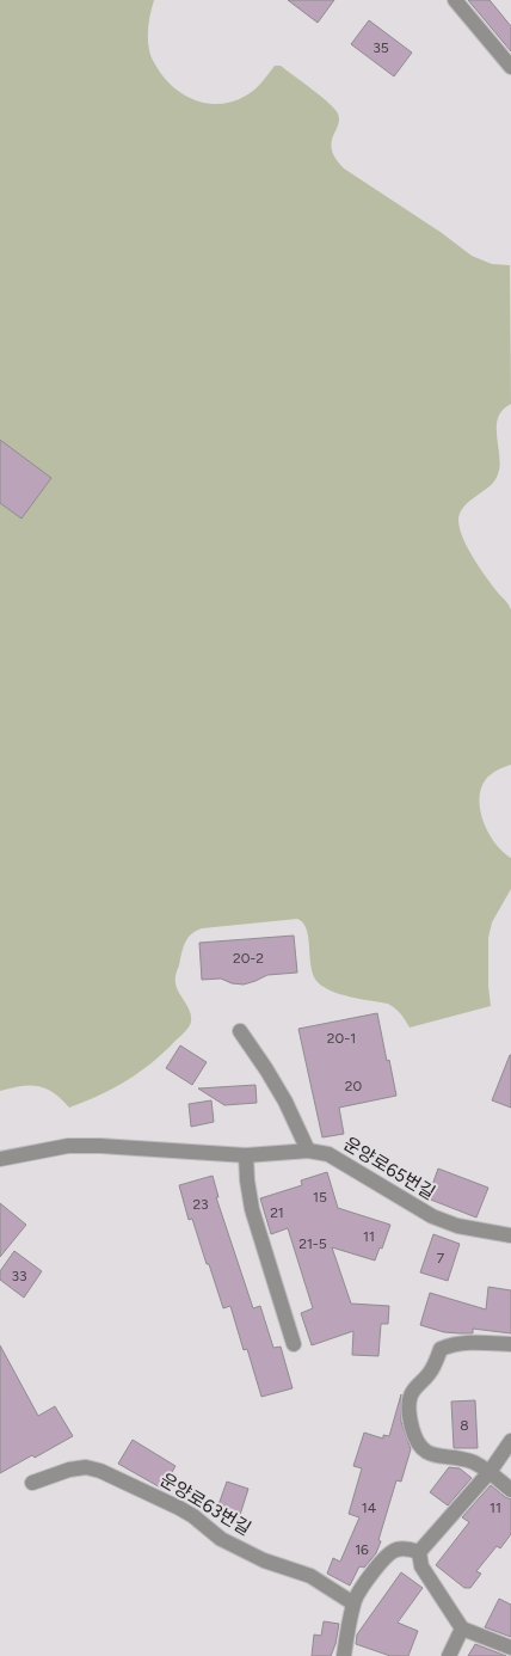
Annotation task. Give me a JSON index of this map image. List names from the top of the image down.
{
  "streets": {
    "lane": ["운양로65번길", "운양로63번길"]
  },
  "house_numbers": [
    "35",
    "20-2",
    "20-1",
    "20",
    "15",
    "23",
    "21",
    "11",
    "21-5",
    "7",
    "33",
    "8",
    "14",
    "11",
    "16"
  ]
}
